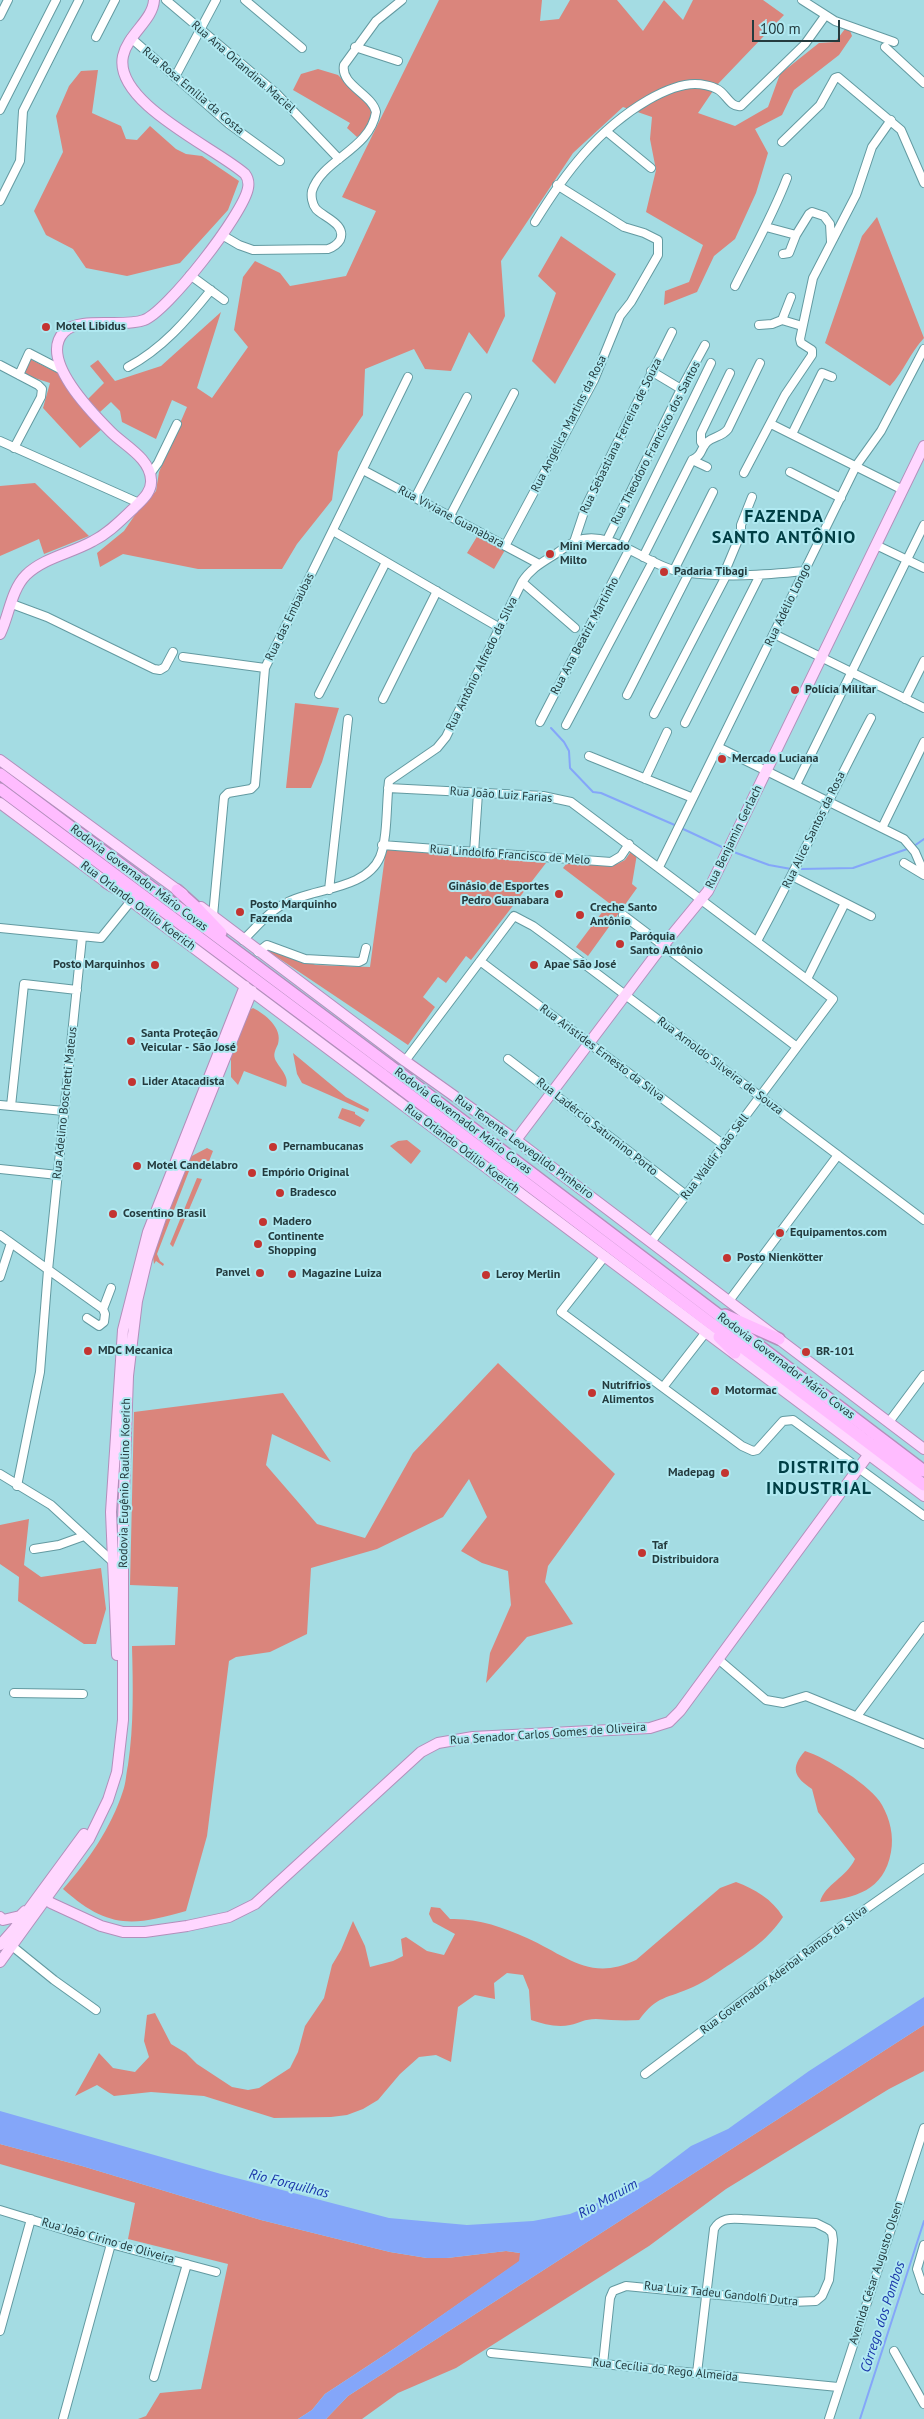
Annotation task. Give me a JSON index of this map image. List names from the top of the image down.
{
  "streets": {
    "highway": ["Rodovia Governador Mário Covas"],
    "main road": [
      "Rua Benjamin Gerlach",
      "Rua Orlando Odílio Koerich",
      "Rua Tenente Leovegildo Pinheiro",
      "Rodovia Eugênio Raulino Koerich",
      "Rua Senador Carlos Gomes de Oliveira"
    ],
    "street": [
      "Rua Ana Orlandina Maciel",
      "Rua Rosa Emília da Costa",
      "Rua Angélica Martins da Rosa",
      "Rua Sebastiana Ferreira de Souza",
      "Rua Theodoro Francisco dos Santos",
      "Rua Viviane Guanabara",
      "Rua Adélio Longo",
      "Rua das Embaúbas",
      "Rua Ana Beatriz Martinho",
      "Rua Antônio Alfredo da Silva",
      "Rua João Luiz Farias",
      "Rua Alice Santos da Rosa",
      "Rua Lindolfo Francisco de Melo",
      "Rua Aristides Ernesto da Silva",
      "Rua Arnoldo Silveira de Souza",
      "Rua Adelino Boschetti Mateus",
      "Rua Ladércio Saturnino Porto",
      "Rua Waldir João Sell",
      "Rua Governador Aderbal Ramos da Silva",
      "Rua João Cirino de Oliveira",
      "Avenida César Augusto Olsen",
      "Rua Luiz Tadeu Gandolfi Dutra",
      "Rua Cecília do Rego Almeida"
    ]
  },
  "crossings": [
    ["Rua Angélica Martins da Rosa", "Rua Viviane Guanabara"],
    ["Rua Sebastiana Ferreira de Souza", "Rua Antônio Alfredo da Silva"],
    ["Rua Theodoro Francisco dos Santos", "Rua Antônio Alfredo da Silva"],
    ["Rua Viviane Guanabara", "Rua das Embaúbas"],
    ["Rua Viviane Guanabara", "Rua Antônio Alfredo da Silva"],
    ["Rua Adélio Longo", "Rua Antônio Alfredo da Silva"],
    ["Rua Adélio Longo", "Rua João Luiz Farias"],
    ["Rua das Embaúbas", "Rua Tenente Leovegildo Pinheiro"],
    ["Rua Ana Beatriz Martinho", "Rua Antônio Alfredo da Silva"],
    ["Rua Antônio Alfredo da Silva", "Rua João Luiz Farias"],
    ["Rua João Luiz Farias", "Rua Alice Santos da Rosa"],
    ["Rua João Luiz Farias", "Rua Benjamin Gerlach"],
    ["Rua João Luiz Farias", "Rua Lindolfo Francisco de Melo"],
    ["Rua João Luiz Farias", "Rua Waldir João Sell"],
    ["Rua Benjamin Gerlach", "Rua Aristides Ernesto da Silva"],
    ["Rua Benjamin Gerlach", "Rua Arnoldo Silveira de Souza"],
    ["Rua Benjamin Gerlach", "Rua Ladércio Saturnino Porto"],
    ["Rua Benjamin Gerlach", "Rua Tenente Leovegildo Pinheiro"],
    ["Rua Orlando Odílio Koerich", "Rodovia Eugênio Raulino Koerich"],
    ["Rua Orlando Odílio Koerich", "Rua Senador Carlos Gomes de Oliveira"],
    ["Rua Aristides Ernesto da Silva", "Rua Arnoldo Silveira de Souza"],
    ["Rua Aristides Ernesto da Silva", "Rua Waldir João Sell"],
    ["Rua Arnoldo Silveira de Souza", "Rua Waldir João Sell"],
    ["Rua Ladércio Saturnino Porto", "Rua Waldir João Sell"],
    ["Rua Tenente Leovegildo Pinheiro", "Rua Waldir João Sell"],
    ["Rodovia Eugênio Raulino Koerich", "Rua Senador Carlos Gomes de Oliveira"],
    ["Avenida César Augusto Olsen", "Rua Cecília do Rego Almeida"],
    ["Rua Luiz Tadeu Gandolfi Dutra", "Rua Cecília do Rego Almeida"]
  ],
  "districts": ["FAZENDA SANTO ANTÔNIO", "DISTRITO INDUSTRIAL"],
  "water": ["Rio Forquilhas", "Rio Maruim", "Córrego dos Pombos"],
  "places": [
    "Motel Libidus",
    "Mini Mercado Milto",
    "Padaria Tibagi",
    "Polícia Militar",
    "Mercado Luciana",
    "Ginásio de Esportes Pedro Guanabara",
    "Posto Marquinho Fazenda",
    "Creche Santo Antônio",
    "Paróquia Santo Antônio",
    "Posto Marquinhos",
    "Apae São José",
    "Santa Proteção Veicular - São José",
    "Lider Atacadista",
    "Pernambucanas",
    "Motel Candelabro",
    "Empório Original",
    "Bradesco",
    "Cosentino Brasil",
    "Madero",
    "Equipamentos.com",
    "Continente Shopping",
    "Posto Nienkötter",
    "Panvel",
    "Magazine Luiza",
    "Leroy Merlin",
    "MDC Mecanica",
    "BR-101",
    "Motormac",
    "Nutrifrios Alimentos",
    "Madepag",
    "Taf Distribuidora"
  ],
  "scale_bar": "100 m"
}
